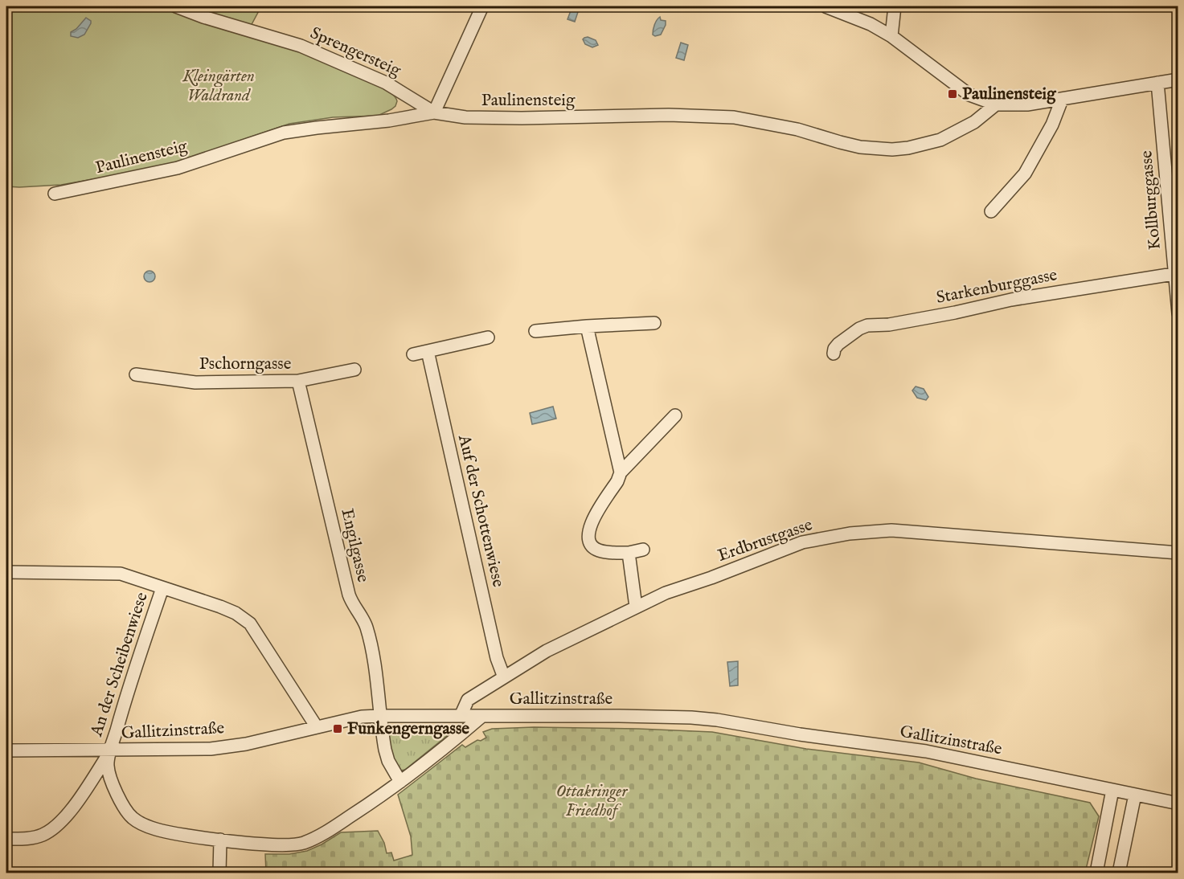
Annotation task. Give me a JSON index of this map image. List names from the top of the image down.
{
  "streets": {
    "street": [
      "Sprengersteig",
      "Paulinensteig",
      "Kollburggasse",
      "Starkenburggasse",
      "Pschorngasse",
      "Auf der Schottenwiese",
      "Erdbrustgasse",
      "Engilgasse",
      "An der Scheibenwiese",
      "Gallitzinstraße"
    ]
  },
  "crossings": [
    ["Sprengersteig", "Paulinensteig"],
    ["Kollburggasse", "Starkenburggasse"],
    ["Pschorngasse", "Engilgasse"],
    ["Auf der Schottenwiese", "Erdbrustgasse"],
    ["Erdbrustgasse", "Gallitzinstraße"],
    ["Engilgasse", "Gallitzinstraße"],
    ["An der Scheibenwiese", "Gallitzinstraße"]
  ],
  "parks": ["Kleingärten Waldrand", "Ottakringer Friedhof"],
  "places": {
    "transit": ["Paulinensteig", "Funkengerngasse"]
  }
}
